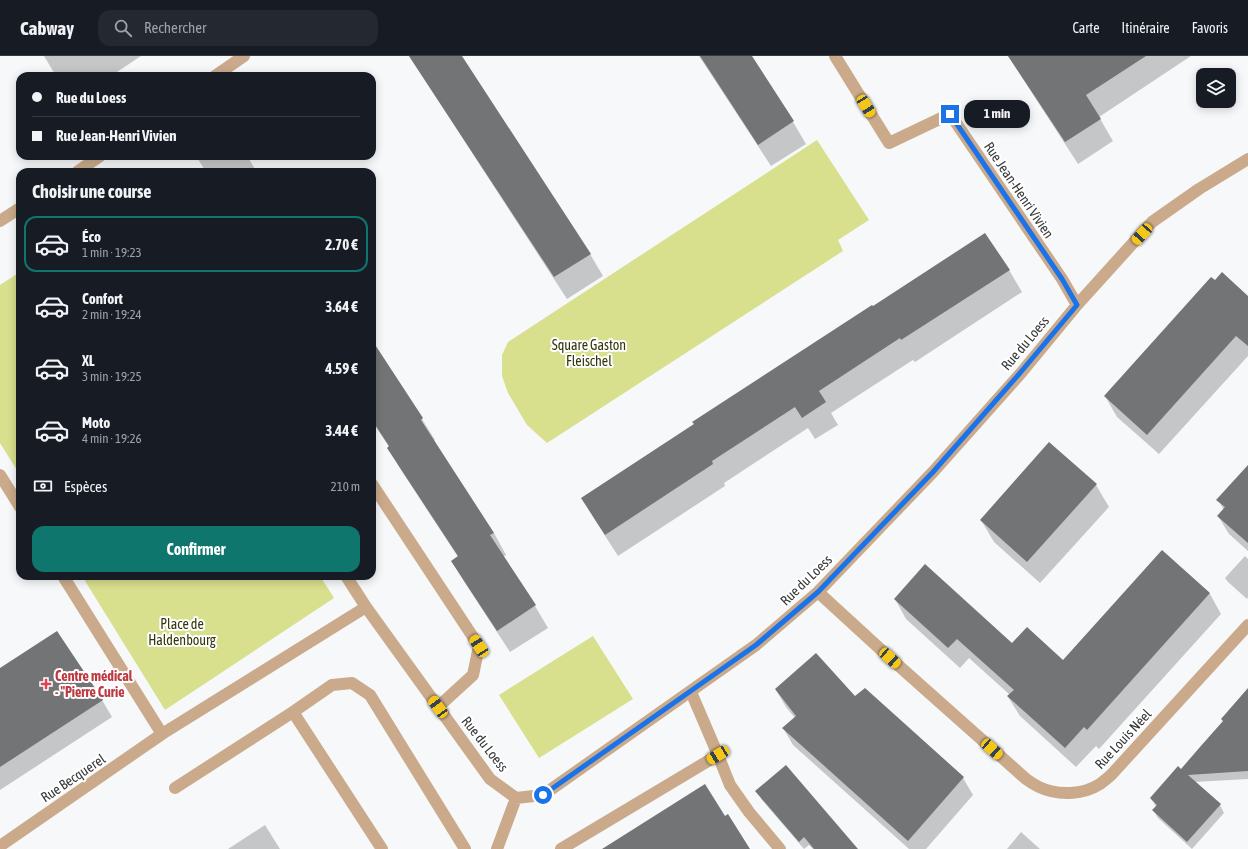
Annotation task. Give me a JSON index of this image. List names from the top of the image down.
{
  "streets": {
    "street": [
      "Rue Jean-Henri Vivien",
      "Rue du Loess",
      "Rue Louis Néel",
      "Rue Becquerel"
    ]
  },
  "crossings": [
    ["Rue Jean-Henri Vivien", "Rue du Loess"],
    ["Rue du Loess", "Rue Louis Néel"]
  ],
  "parks": ["Square Gaston Fleischel", "Place de Haldenbourg"],
  "places": {
    "health": ["Centre médical - \"Pierre Curie"]
  },
  "page": {
    "header": "Cabway",
    "search": "Rechercher",
    "nav": ["Carte", "Itinéraire", "Favoris"],
    "banner": ["Rue du Loess", "Rue Jean-Henri Vivien"],
    "bubble": "1 min",
    "heading": "Choisir une course",
    "list": [
      {
        "name": "Éco",
        "note": "1 min · 19:23",
        "value": "2.70 €"
      },
      {
        "name": "Confort",
        "note": "2 min · 19:24",
        "value": "3.64 €"
      },
      {
        "name": "XL",
        "note": "3 min · 19:25",
        "value": "4.59 €"
      },
      {
        "name": "Moto",
        "note": "4 min · 19:26",
        "value": "3.44 €"
      }
    ],
    "pay": ["Espèces", "210 m"],
    "buttons": "Confirmer"
  }
}
